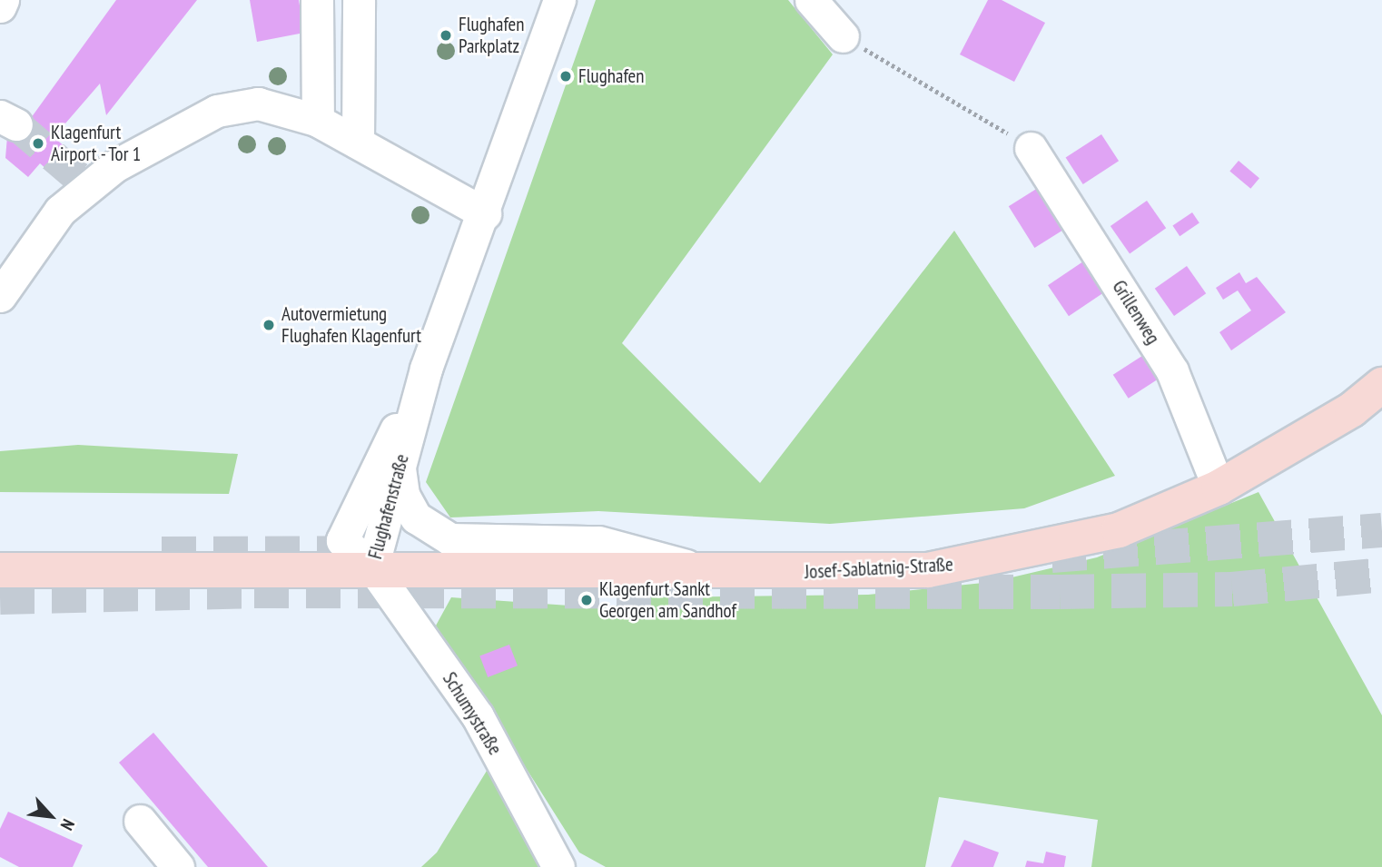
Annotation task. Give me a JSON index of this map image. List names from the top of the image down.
{
  "streets": {
    "main road": ["Josef-Sablatnig-Straße"],
    "street": ["Grillenweg", "Flughafenstraße", "Schumystraße"]
  },
  "crossings": [
    ["Grillenweg", "Josef-Sablatnig-Straße"],
    ["Flughafenstraße", "Josef-Sablatnig-Straße"],
    ["Flughafenstraße", "Schumystraße"],
    ["Josef-Sablatnig-Straße", "Schumystraße"]
  ],
  "places": [
    "Flughafen Parkplatz",
    "Flughafen",
    "Klagenfurt Airport - Tor 1",
    "Autovermietung Flughafen Klagenfurt",
    "Klagenfurt Sankt Georgen am Sandhof"
  ],
  "north": "bottom right"
}
